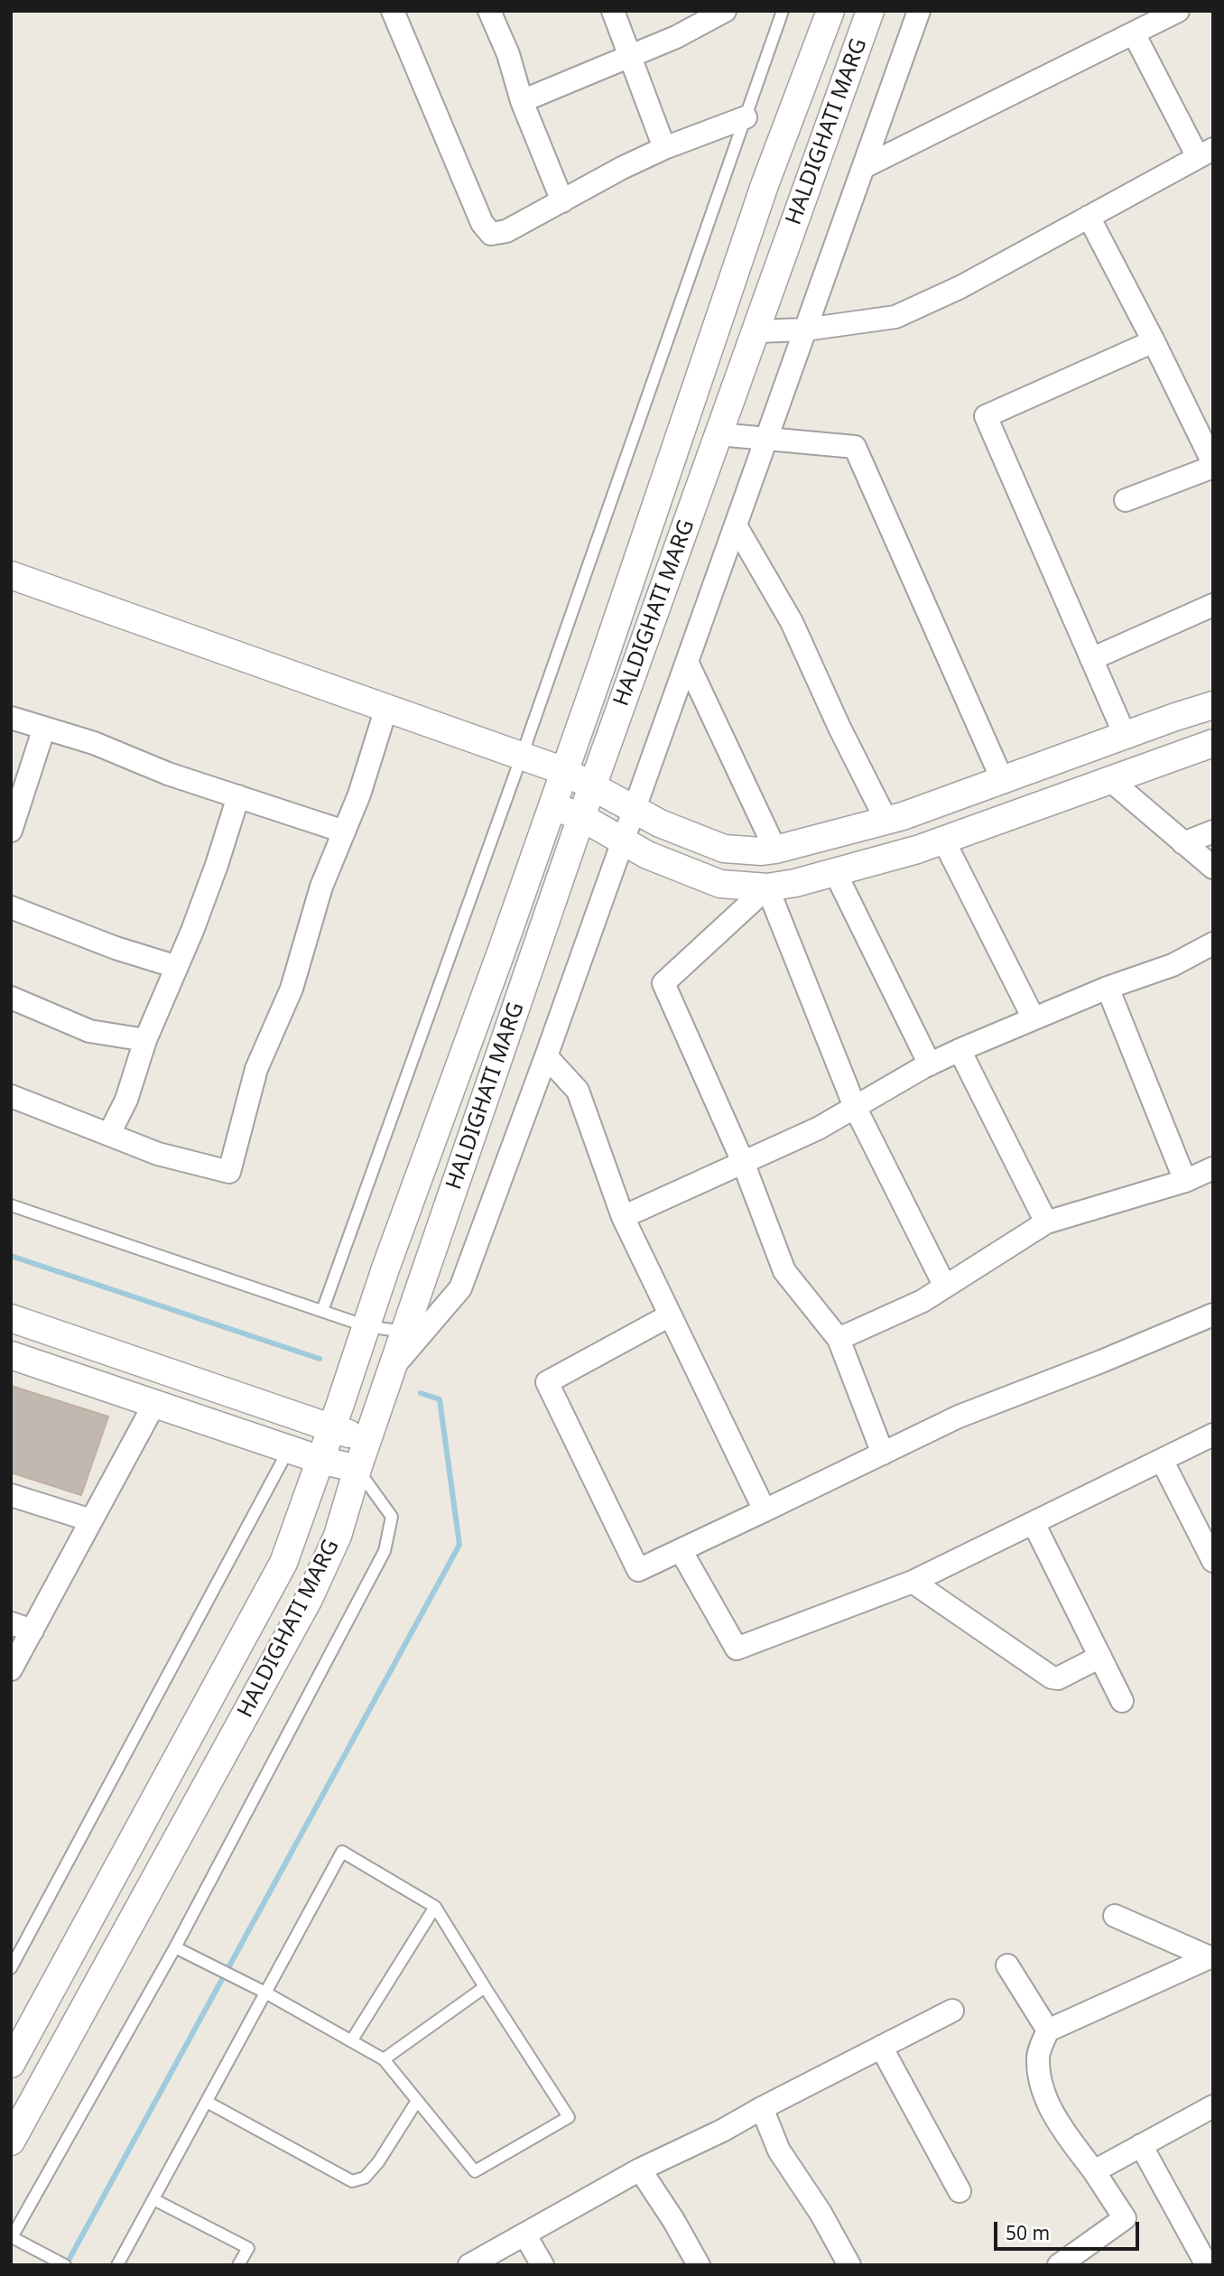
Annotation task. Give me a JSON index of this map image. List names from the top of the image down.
{
  "streets": {
    "street": ["HALDIGHATI MARG"]
  },
  "scale_bar": "50 m"
}
